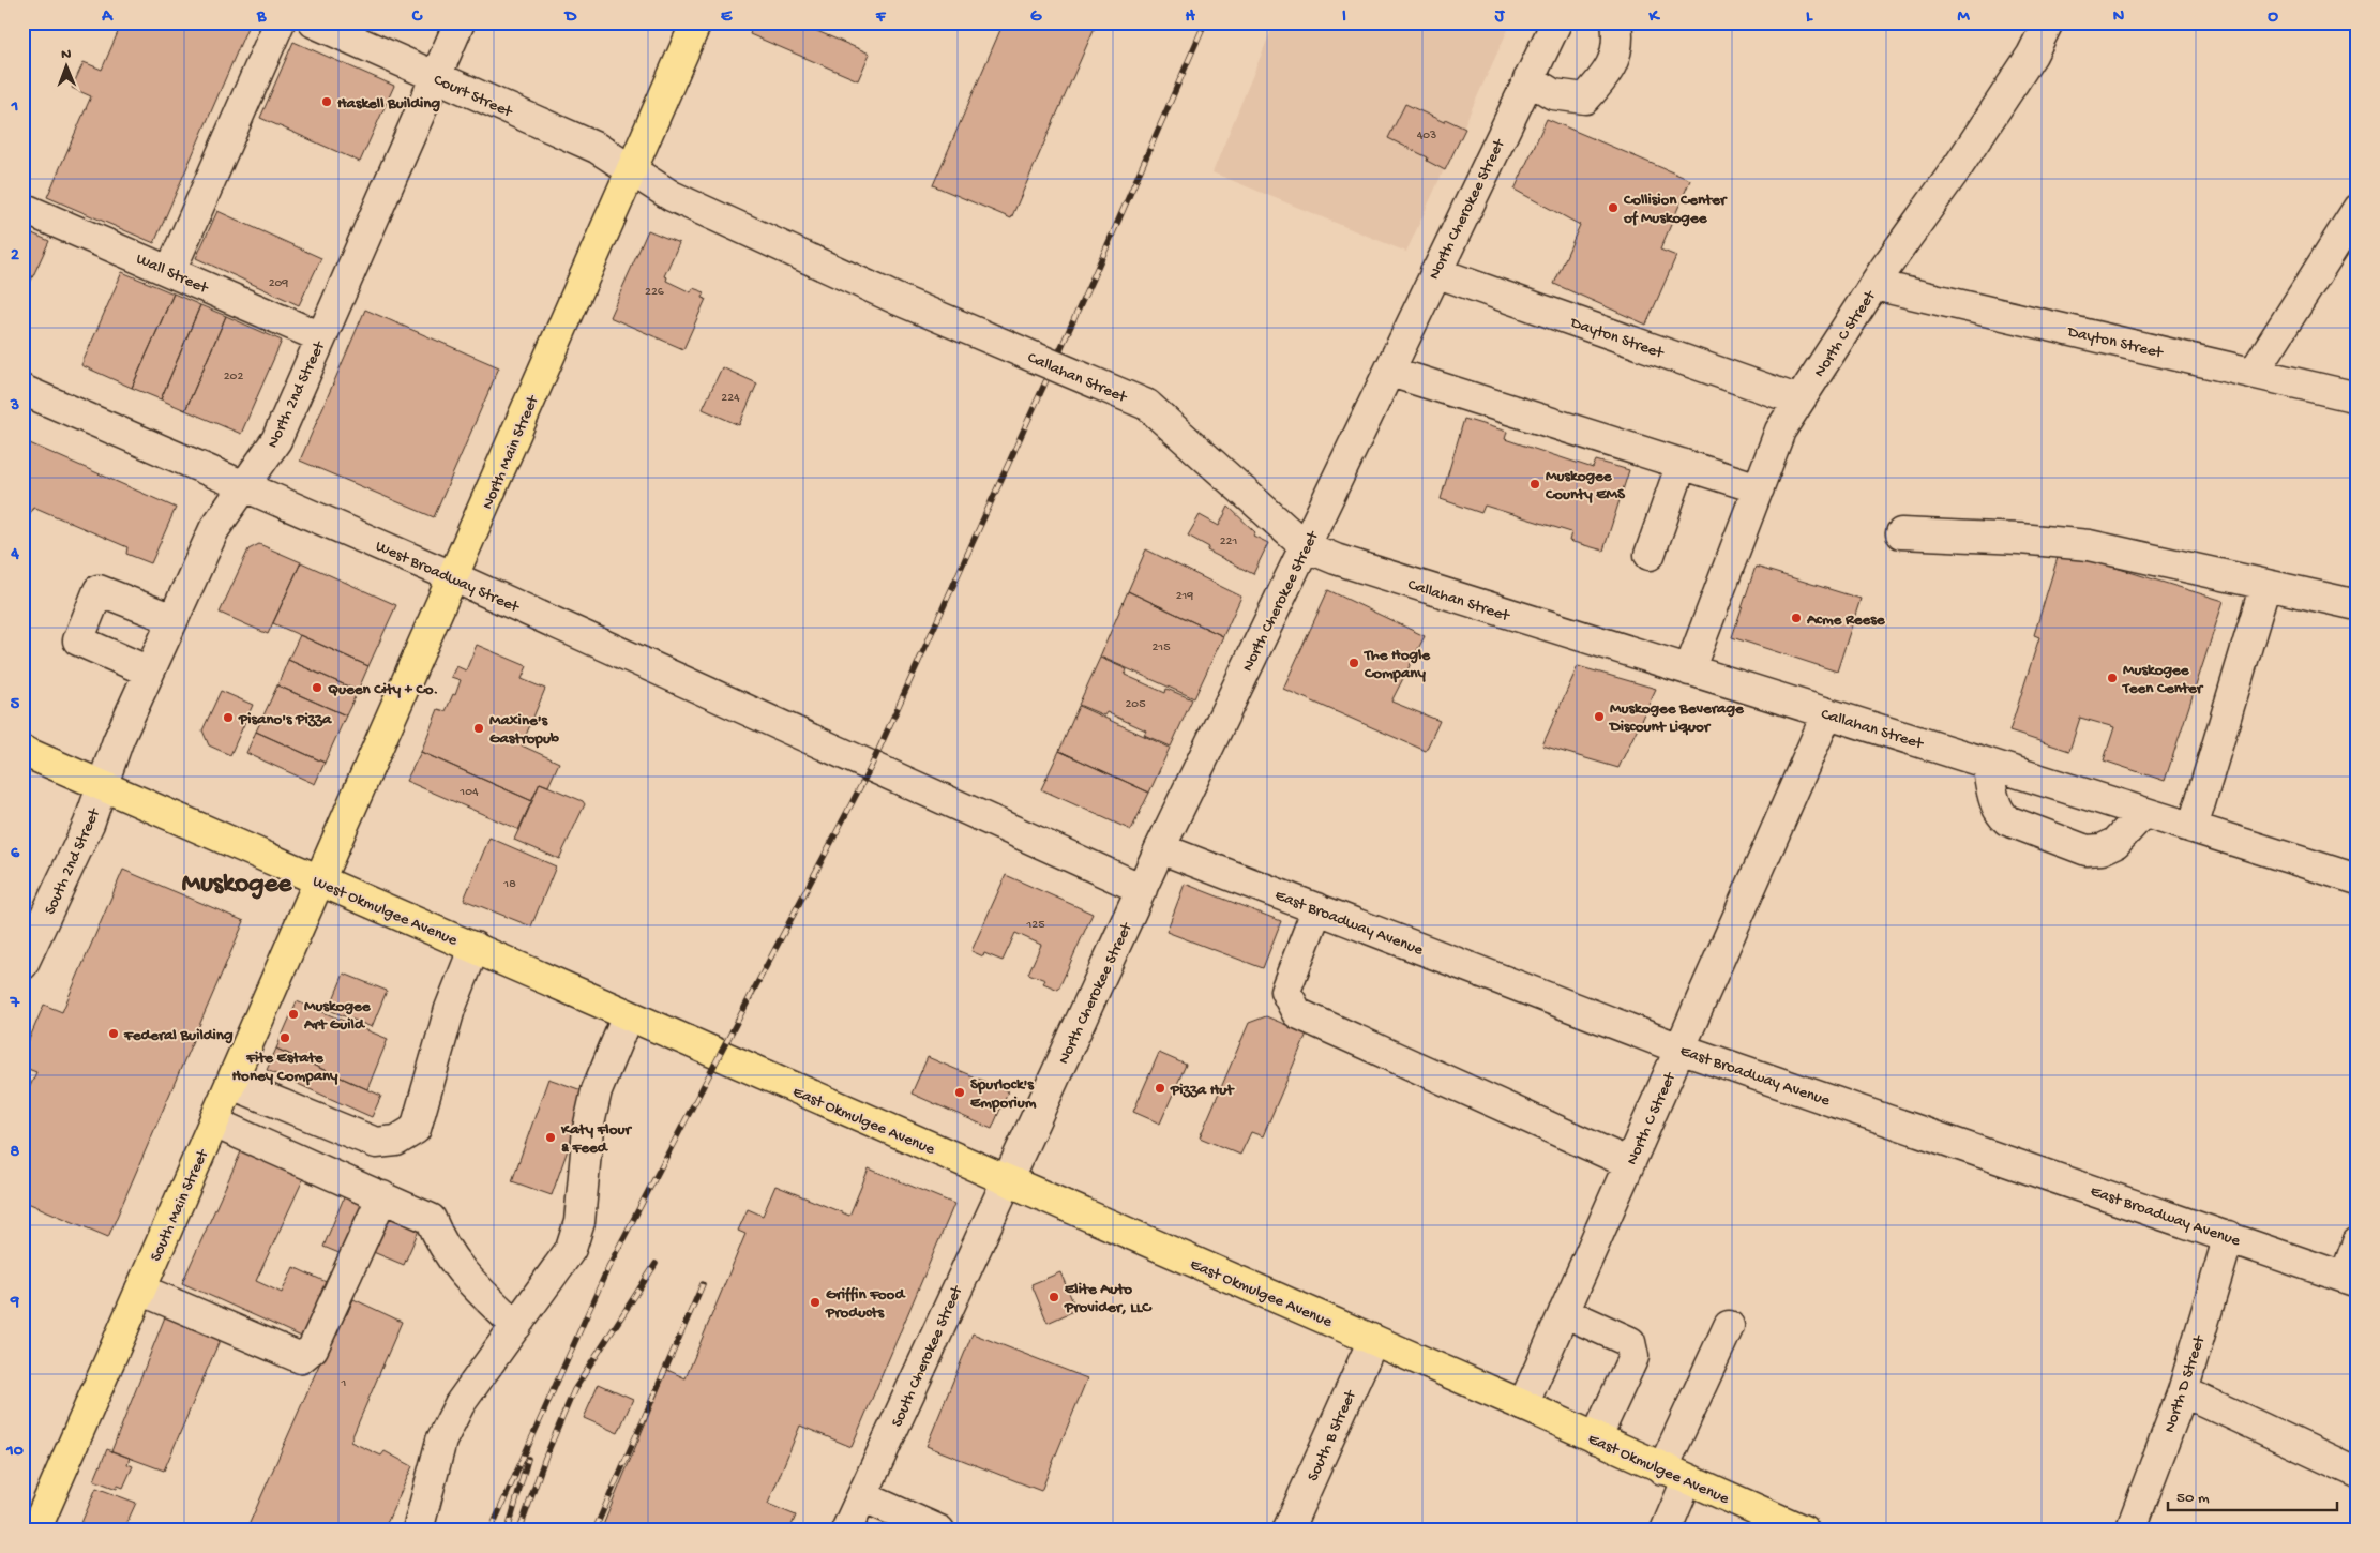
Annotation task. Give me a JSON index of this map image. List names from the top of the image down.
{
  "streets": {
    "main road": [
      "North Main Street",
      "West Okmulgee Avenue",
      "East Okmulgee Avenue",
      "South Main Street"
    ],
    "street": [
      "Court Street",
      "North Cherokee Street",
      "Wall Street",
      "North C Street",
      "Dayton Street",
      "Callahan Street",
      "North 2nd Street",
      "West Broadway Street",
      "South 2nd Street",
      "East Broadway Avenue",
      "South Cherokee Street",
      "North D Street",
      "South B Street"
    ]
  },
  "crossings": [
    ["Court Street", "Callahan Street"],
    ["Court Street", "North 2nd Street"],
    ["Court Street", "North Main Street"],
    ["North Cherokee Street", "Dayton Street"],
    ["North Cherokee Street", "Callahan Street"],
    ["North Cherokee Street", "West Broadway Street"],
    ["North Cherokee Street", "East Broadway Avenue"],
    ["North Cherokee Street", "East Okmulgee Avenue"],
    ["North Cherokee Street", "South Cherokee Street"],
    ["Wall Street", "North 2nd Street"],
    ["North C Street", "Dayton Street"],
    ["North C Street", "Callahan Street"],
    ["North C Street", "East Broadway Avenue"],
    ["North C Street", "East Okmulgee Avenue"],
    ["Callahan Street", "North Main Street"],
    ["North 2nd Street", "West Broadway Street"],
    ["North 2nd Street", "South 2nd Street"],
    ["North 2nd Street", "West Okmulgee Avenue"],
    ["North Main Street", "West Broadway Street"],
    ["North Main Street", "West Okmulgee Avenue"],
    ["North Main Street", "South Main Street"],
    ["South 2nd Street", "West Okmulgee Avenue"],
    ["West Okmulgee Avenue", "East Okmulgee Avenue"],
    ["West Okmulgee Avenue", "South Main Street"],
    ["East Broadway Avenue", "North D Street"],
    ["East Okmulgee Avenue", "South Cherokee Street"],
    ["East Okmulgee Avenue", "South B Street"]
  ],
  "districts": ["Muskogee"],
  "places": [
    "Haskell Building",
    "Collision Center of Muskogee",
    "Muskogee County EMS",
    "Acme Reese",
    "The Hogle Company",
    "Muskogee Teen Center",
    "Queen City + Co.",
    "Muskogee Beverage Discount Liquor",
    "Pisano's Pizza",
    "Maxine's Gastropub",
    "Muskogee Art Guild",
    "Federal Building",
    "Fite Estate Honey Company",
    "Pizza Hut",
    "Spurlock's Emporium",
    "Katy Flour & Feed",
    "Elite Auto Provider, LLC",
    "Griffin Food Products"
  ],
  "house_numbers": [
    "403",
    "209",
    "226",
    "202",
    "224",
    "221",
    "219",
    "215",
    "205",
    "104",
    "18",
    "125",
    "1"
  ],
  "scale_bar": "50 m",
  "north": "top",
  "grid": {
    "columns": [
      "A",
      "B",
      "C",
      "D",
      "E",
      "F",
      "G",
      "H",
      "I",
      "J",
      "K",
      "L",
      "M",
      "N",
      "O"
    ],
    "rows": [
      "1",
      "2",
      "3",
      "4",
      "5",
      "6",
      "7",
      "8",
      "9",
      "10"
    ]
  }
}
